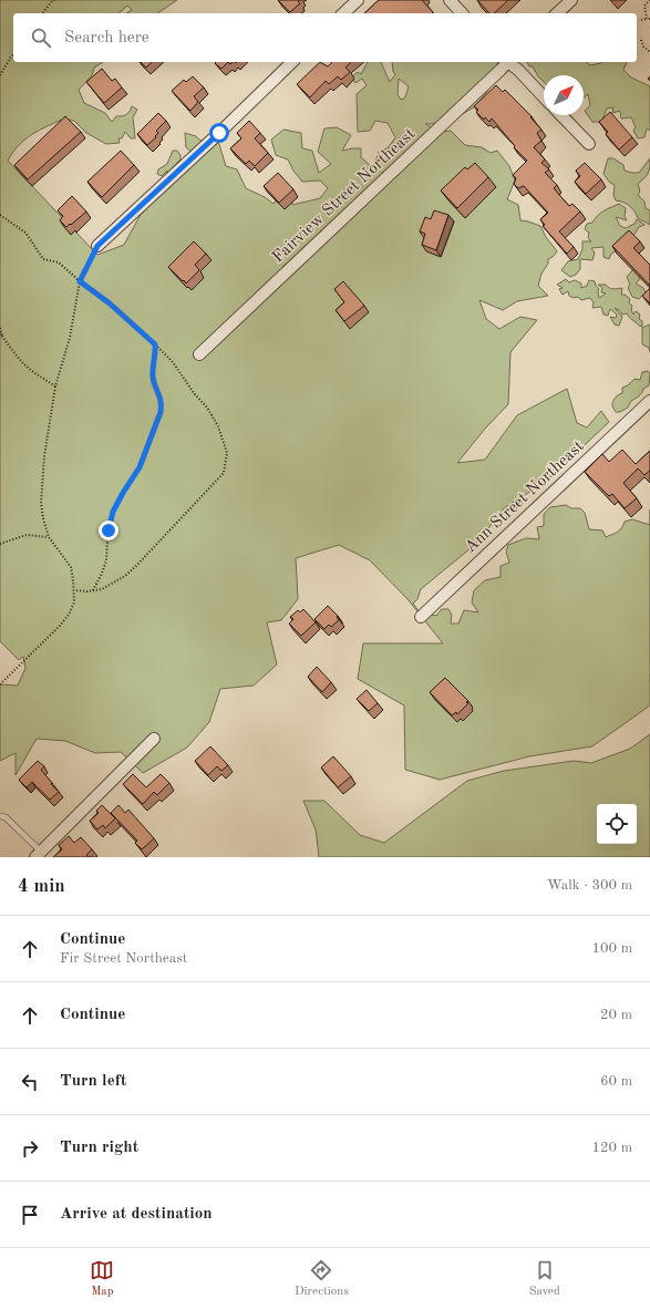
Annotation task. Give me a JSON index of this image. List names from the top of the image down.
{
  "streets": {
    "street": ["Fairview Street Northeast", "Ann Street Northeast"]
  },
  "north": "top right",
  "page": {
    "search": "Search here",
    "heading": ["4 min", "Walk · 300 m"],
    "list": [
      ["Continue", "Fir Street Northeast", "100 m"],
      ["Continue", "20 m"],
      ["Turn left", "60 m"],
      ["Turn right", "120 m"],
      "Arrive at destination"
    ],
    "nav": ["Map", "Directions", "Saved"]
  }
}
